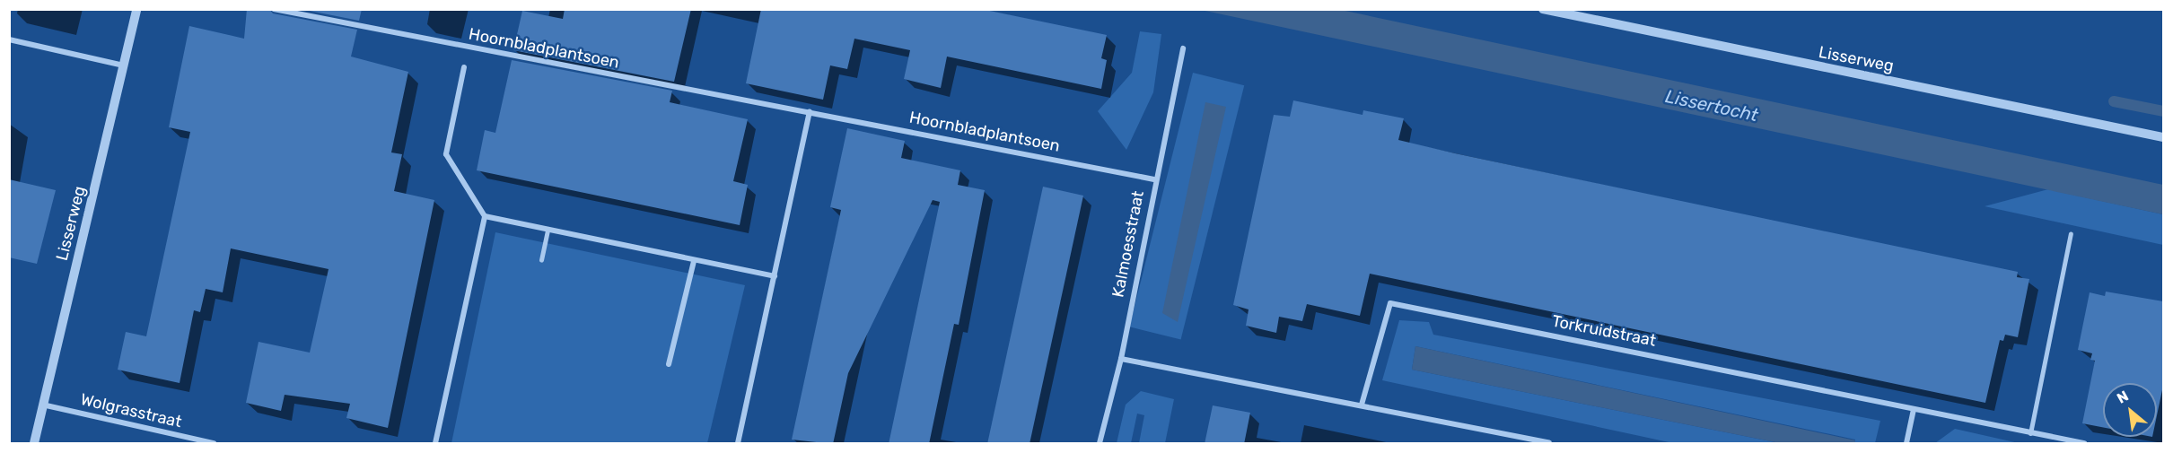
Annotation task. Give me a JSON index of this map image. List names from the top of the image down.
{
  "streets": {
    "street": [
      "Hoornbladplantsoen",
      "Lisserweg",
      "Kalmoesstraat",
      "Torkruidstraat",
      "Wolgrasstraat"
    ]
  },
  "crossings": [
    ["Hoornbladplantsoen", "Kalmoesstraat"],
    ["Lisserweg", "Wolgrasstraat"]
  ],
  "water": ["Lissertocht"],
  "north": "top left"
}
